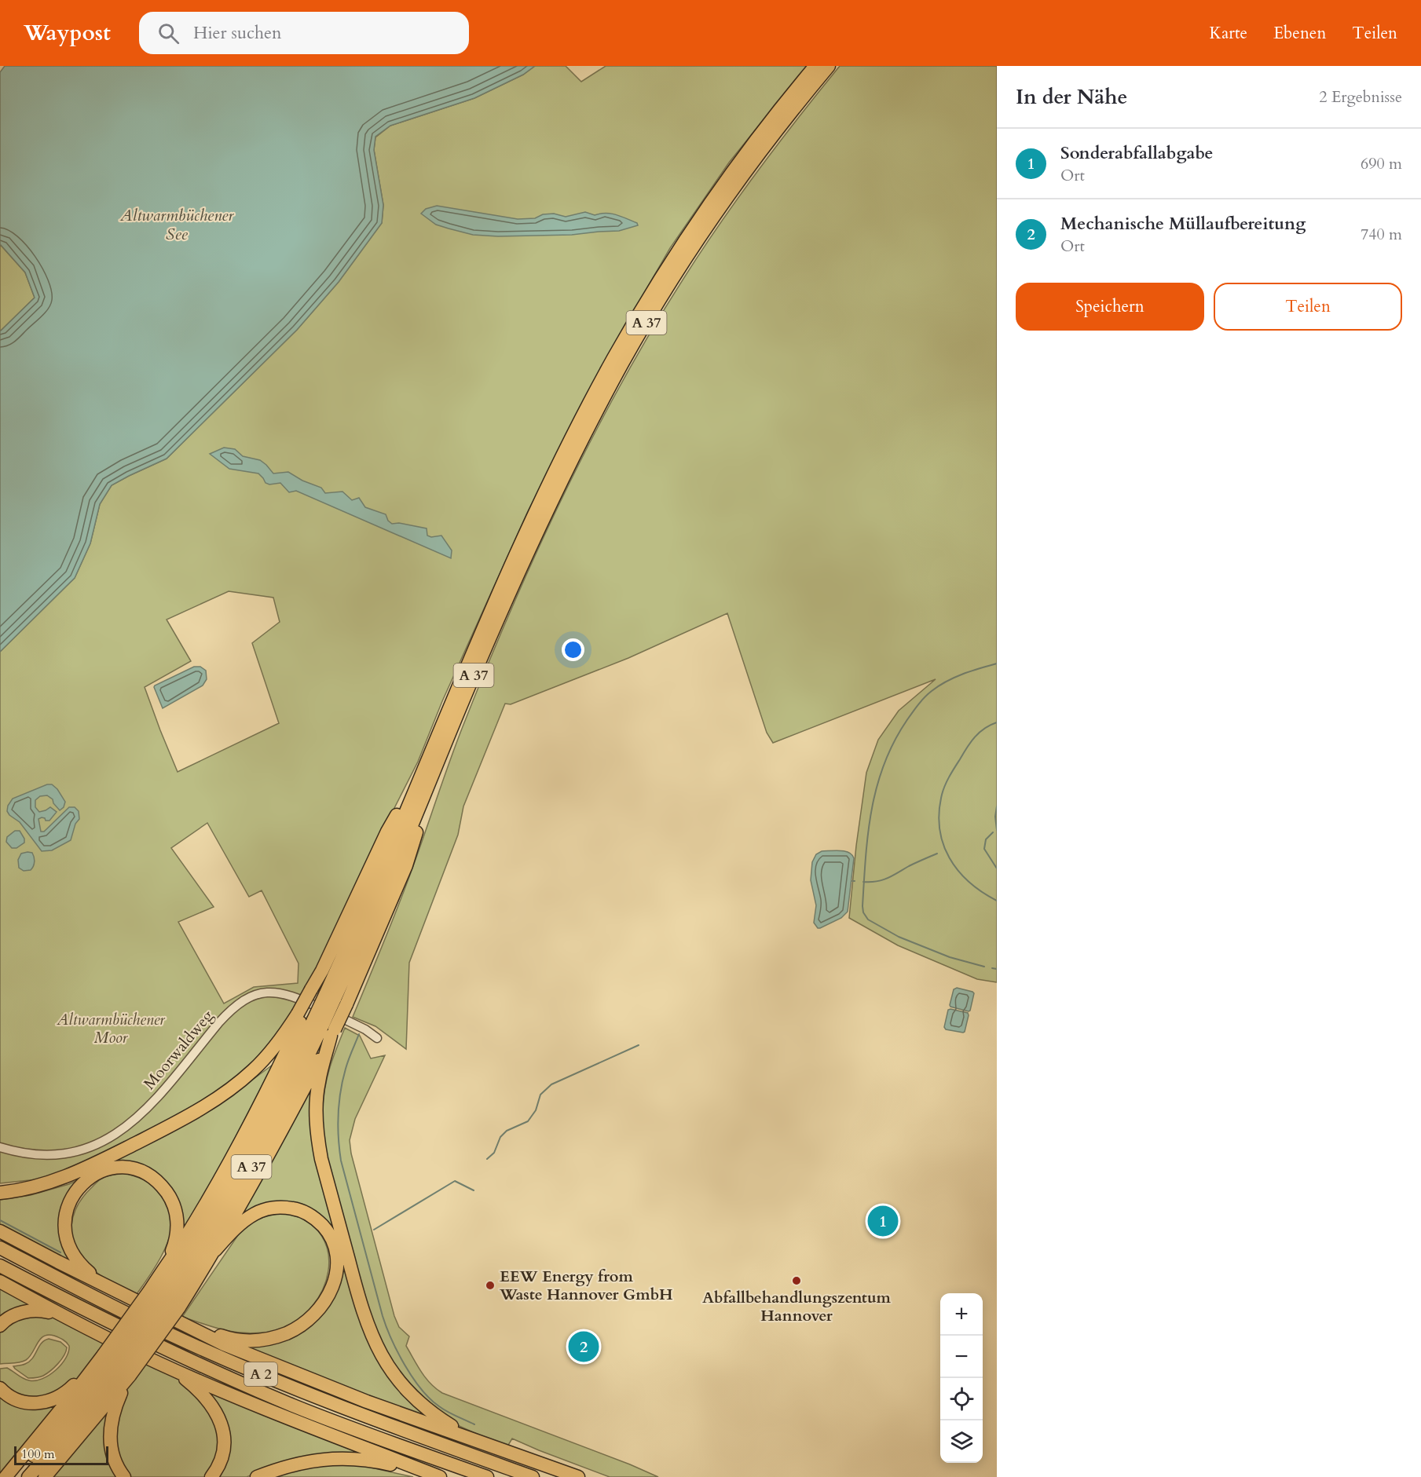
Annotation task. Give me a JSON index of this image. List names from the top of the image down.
{
  "streets": {
    "highway": ["A 37", "A 2"],
    "street": ["Moorwaldweg"]
  },
  "water": ["Altwarmbüchener See"],
  "parks": ["Altwarmbüchener Moor"],
  "places": ["Abfallbehandlungszentum Hannover", "EEW Energy from Waste Hannover GmbH"],
  "scale_bar": "100 m",
  "page": {
    "header": "Waypost",
    "search": "Hier suchen",
    "nav": ["Karte", "Ebenen", "Teilen"],
    "heading": ["In der Nähe", "2 Ergebnisse"],
    "list": [
      {
        "mark": "1",
        "name": "Sonderabfallabgabe",
        "note": "Ort",
        "value": "690 m"
      },
      {
        "mark": "2",
        "name": "Mechanische Müllaufbereitung",
        "note": "Ort",
        "value": "740 m"
      }
    ],
    "buttons": ["Speichern", "Teilen"],
    "pins": ["1", "2"],
    "map_buttons": ["+", "−"],
    "scale": "100 m"
  }
}
